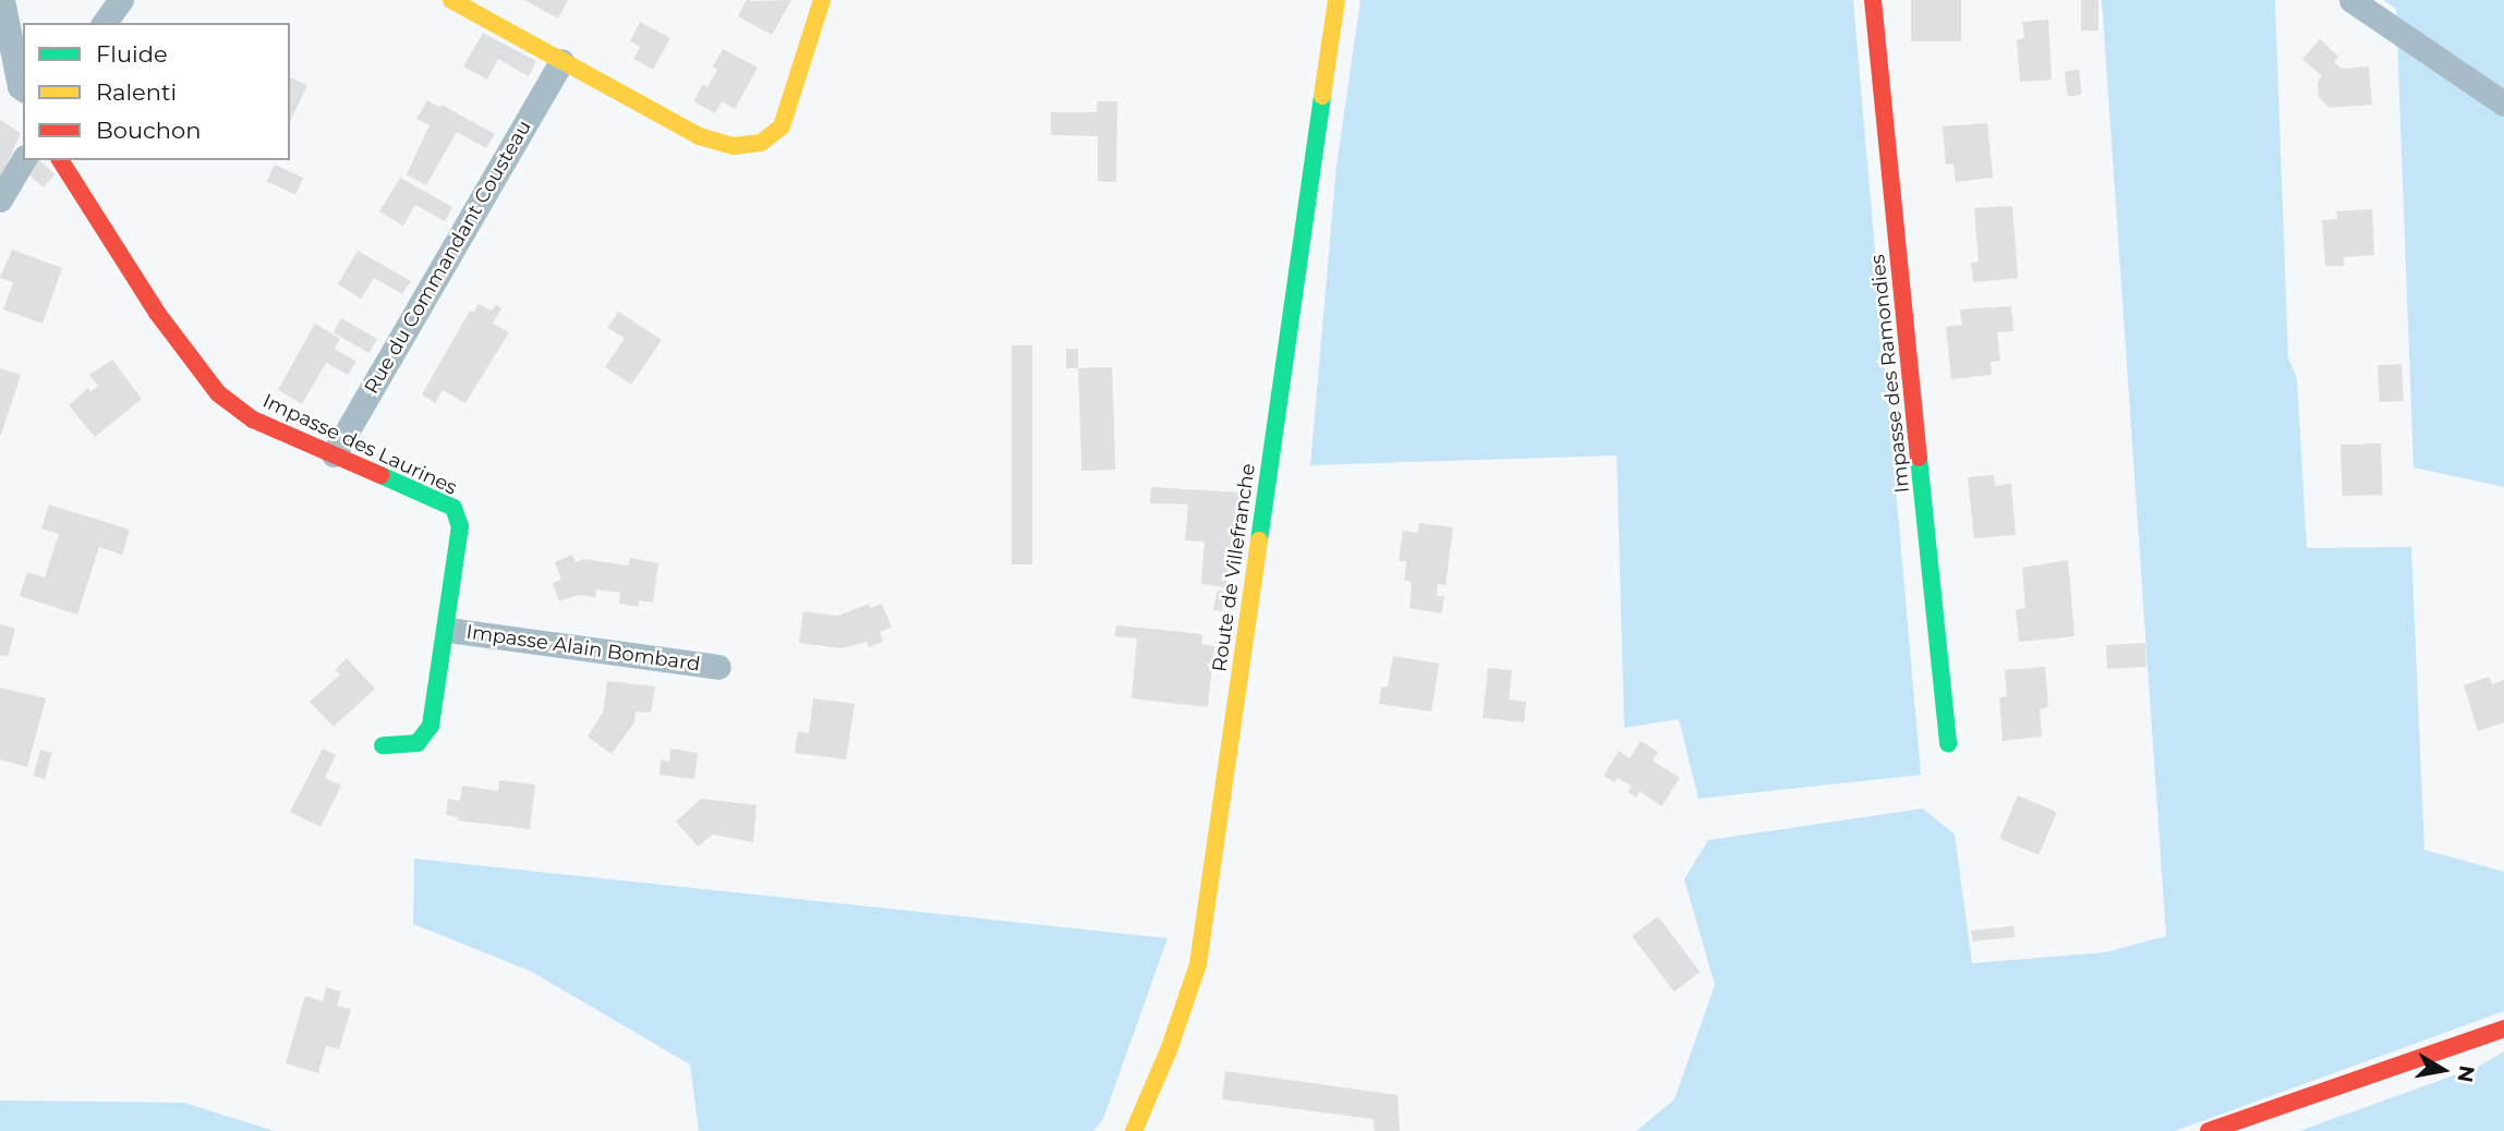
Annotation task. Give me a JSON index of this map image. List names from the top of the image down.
{
  "streets": {
    "street": [
      "Rue du Commandant Cousteau",
      "Impasse des Ramondies",
      "Impasse des Laurines",
      "Route de Villefranche",
      "Impasse Alain Bombard"
    ]
  },
  "crossings": [
    ["Rue du Commandant Cousteau", "Impasse des Laurines"],
    ["Impasse des Laurines", "Impasse Alain Bombard"]
  ],
  "legend": ["Fluide", "Ralenti", "Bouchon"],
  "north": "right"
}
